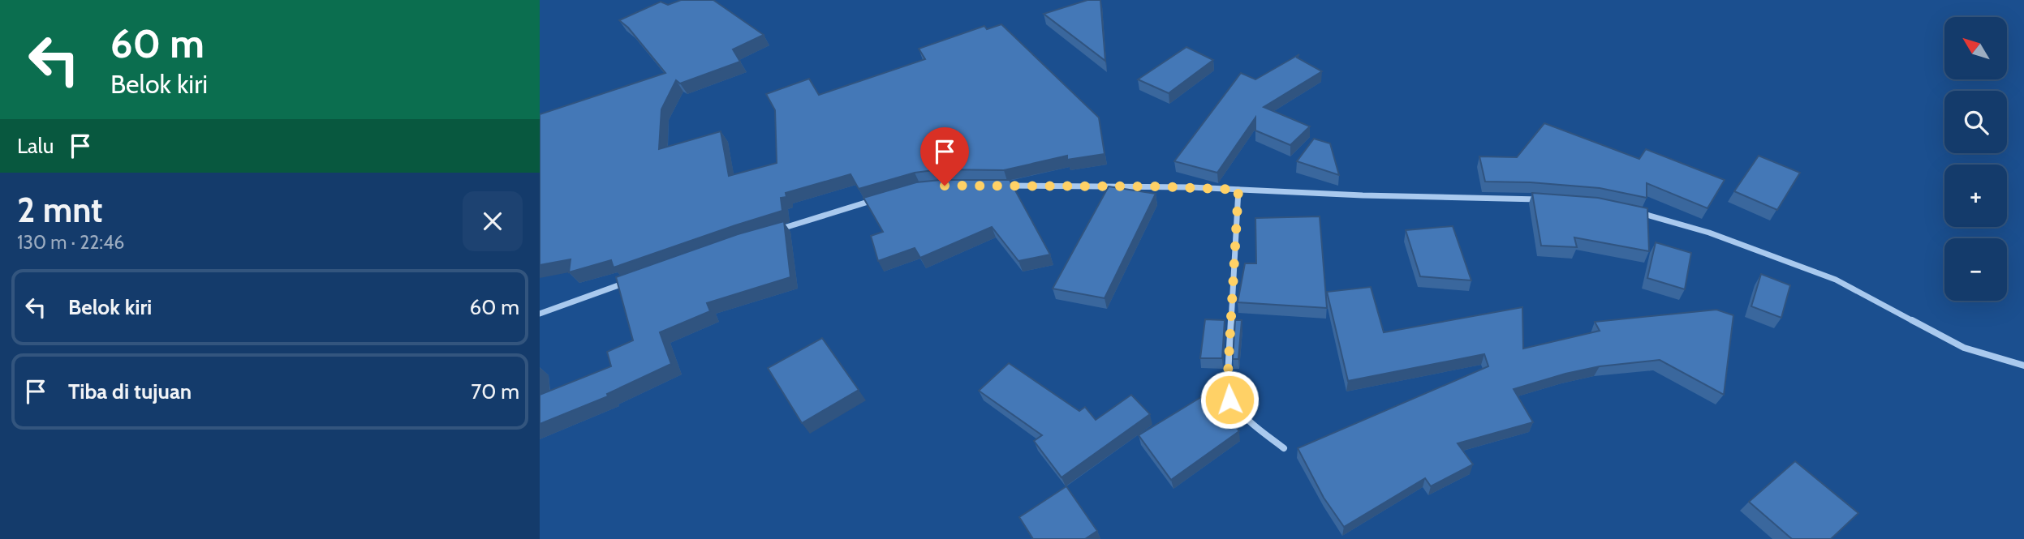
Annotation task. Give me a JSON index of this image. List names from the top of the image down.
{
  "north": "top left",
  "page": {
    "turn": ["60 m", "Belok kiri"],
    "map_buttons": ["+", "−"],
    "then": "Lalu",
    "heading": ["2 mnt", "130 m · 22:46"],
    "list": [
      {
        "name": "Belok kiri",
        "value": "60 m"
      },
      {
        "name": "Tiba di tujuan",
        "value": "70 m"
      }
    ]
  }
}
